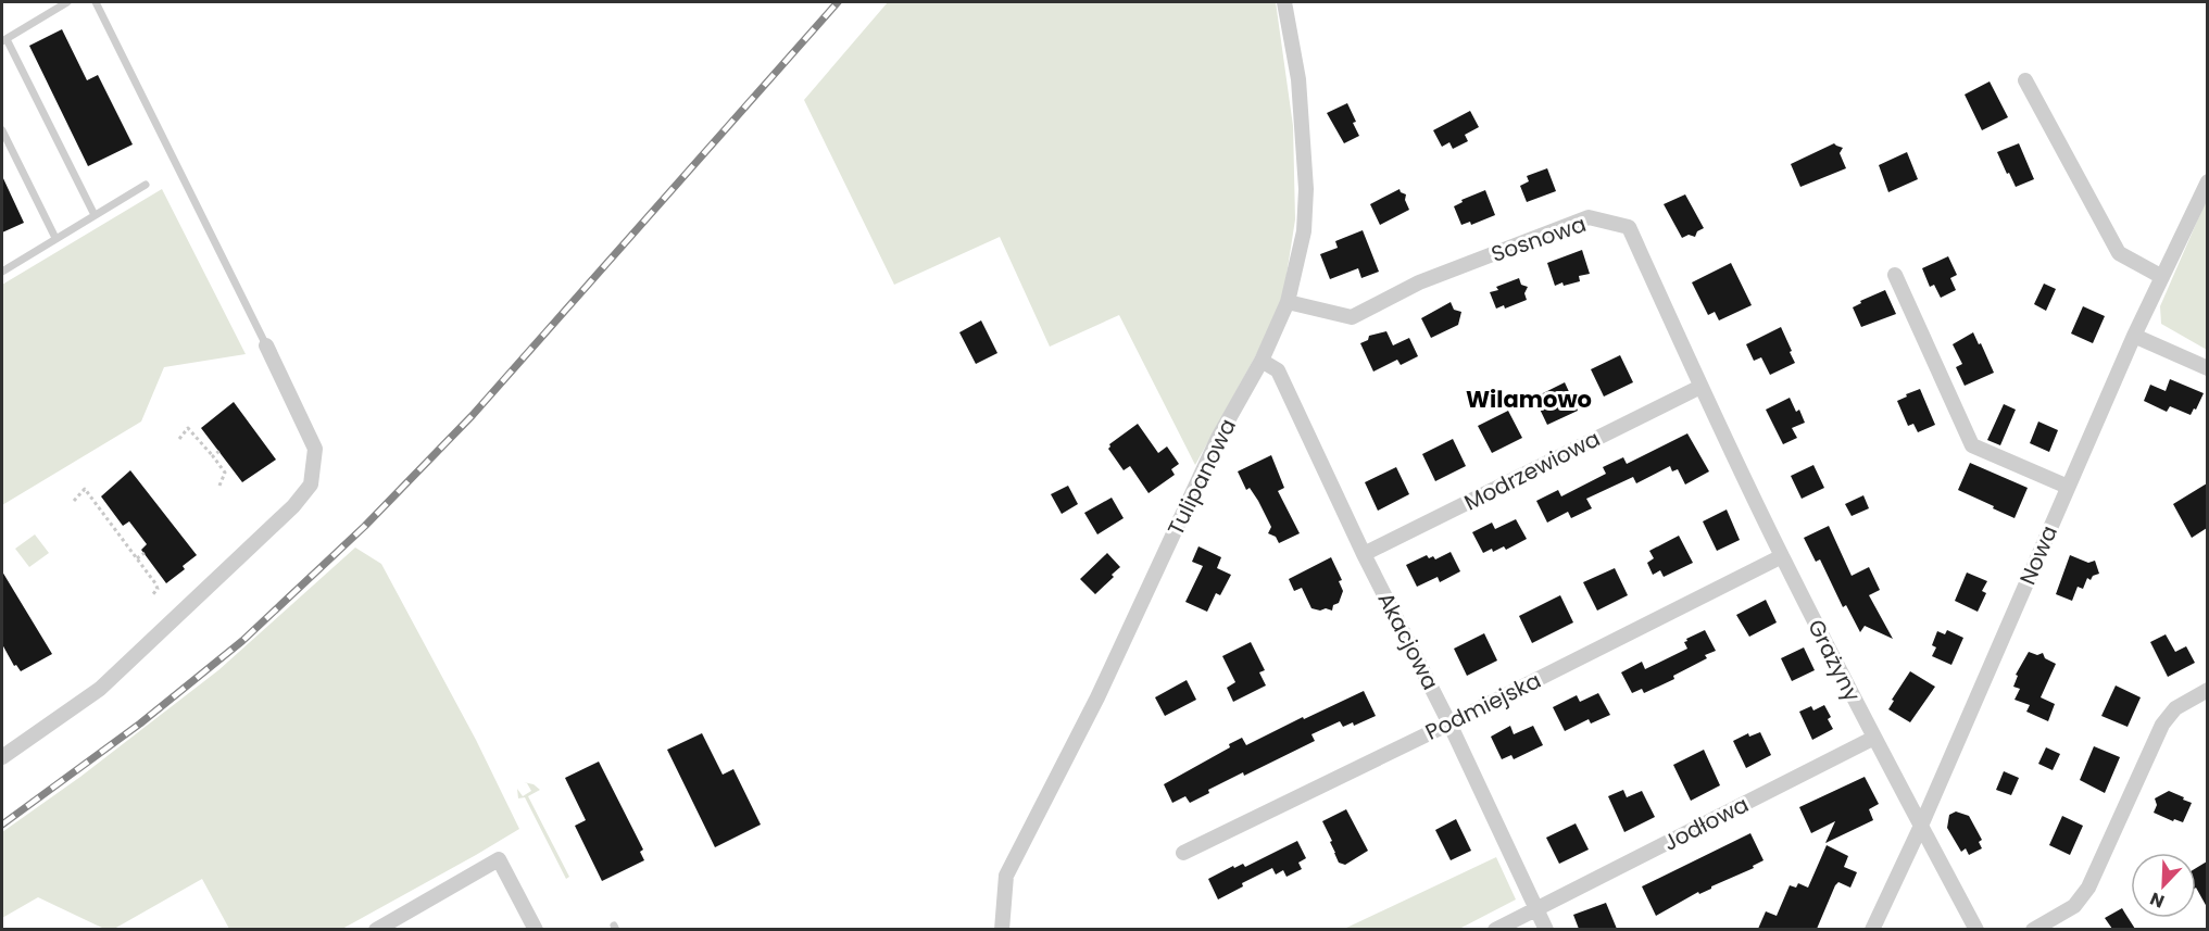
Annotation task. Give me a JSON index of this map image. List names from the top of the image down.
{
  "streets": {
    "street": [
      "Sosnowa",
      "Modrzewiowa",
      "Tulipanowa",
      "Nowa",
      "Akacjowa",
      "Grażyny",
      "Podmiejska",
      "Jodłowa"
    ]
  },
  "crossings": [
    ["Sosnowa", "Modrzewiowa"],
    ["Sosnowa", "Tulipanowa"],
    ["Sosnowa", "Grażyny"],
    ["Modrzewiowa", "Akacjowa"],
    ["Modrzewiowa", "Grażyny"],
    ["Tulipanowa", "Akacjowa"],
    ["Nowa", "Grażyny"],
    ["Akacjowa", "Podmiejska"],
    ["Akacjowa", "Jodłowa"],
    ["Grażyny", "Podmiejska"],
    ["Grażyny", "Jodłowa"]
  ],
  "districts": ["Wilamowo"],
  "north": "bottom left"
}
